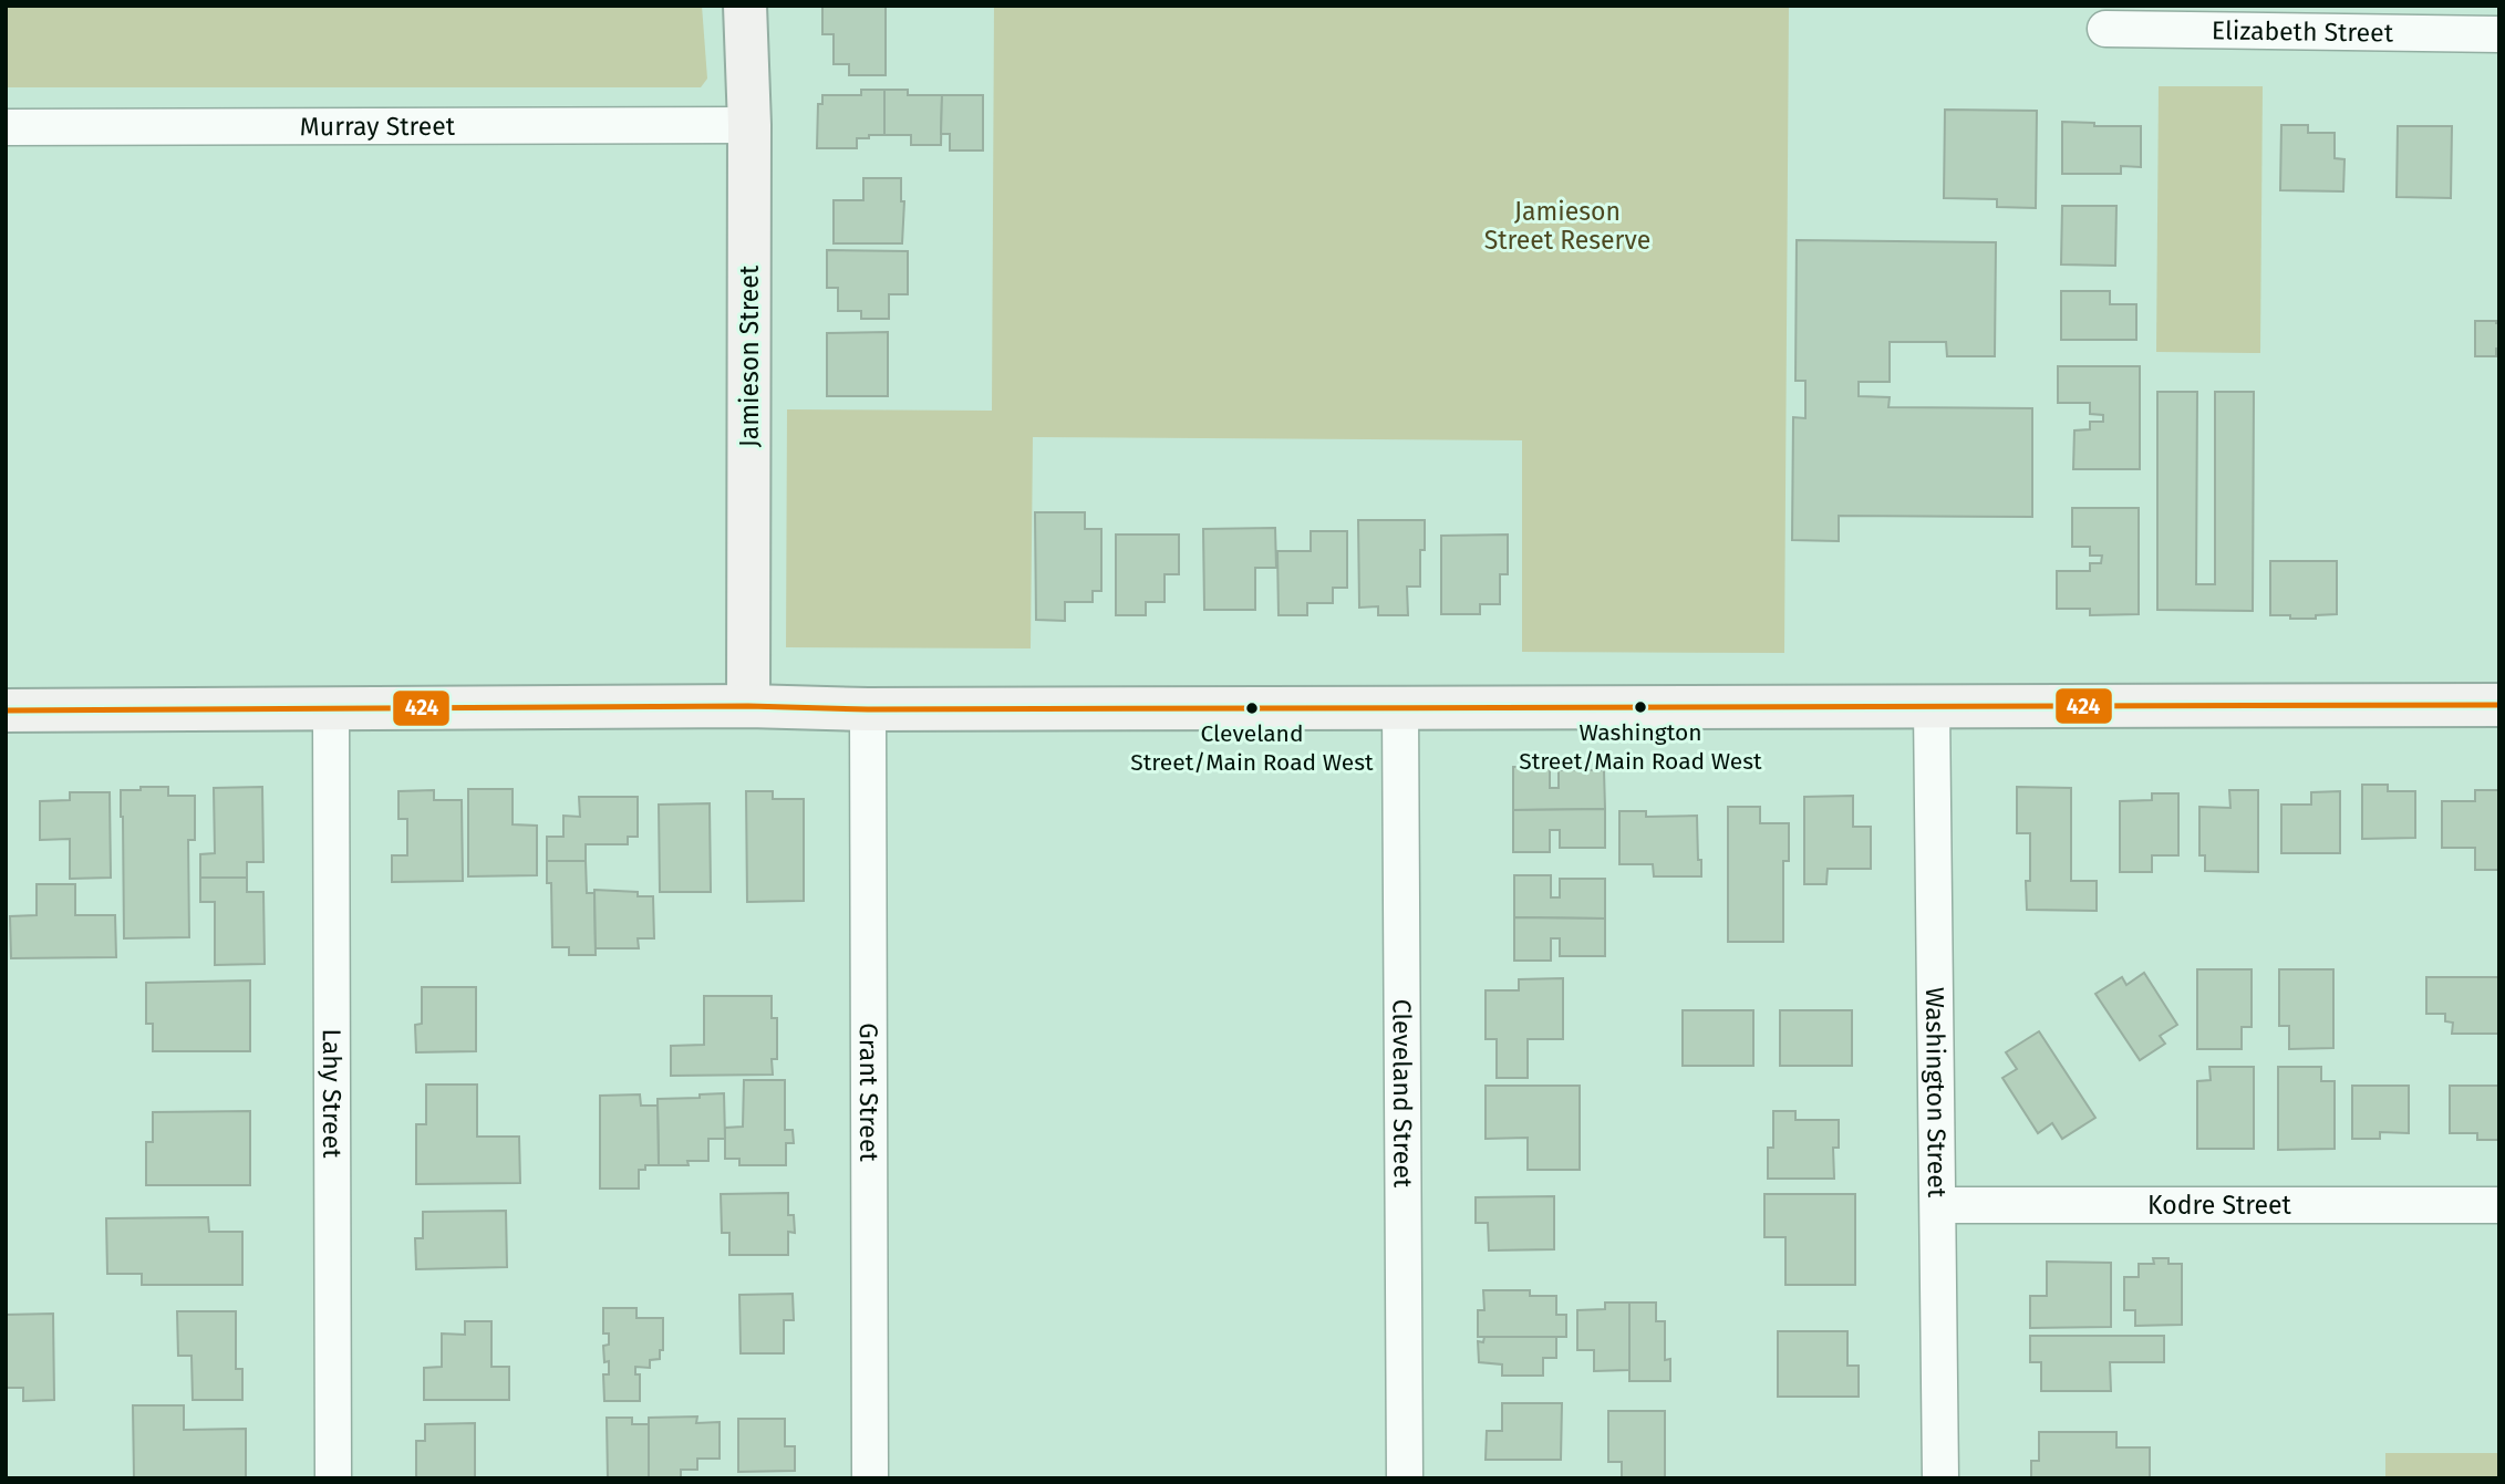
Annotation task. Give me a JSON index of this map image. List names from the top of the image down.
{
  "streets": {
    "main road": ["Jamieson Street"],
    "street": [
      "Elizabeth Street",
      "Murray Street",
      "Washington Street",
      "Grant Street",
      "Cleveland Street",
      "Lahy Street",
      "Kodre Street"
    ]
  },
  "crossings": [
    ["Murray Street", "Jamieson Street"],
    ["Washington Street", "Kodre Street"]
  ],
  "parks": ["Jamieson Street Reserve"],
  "places": ["Washington Street/Main Road West", "Cleveland Street/Main Road West"],
  "lines": ["transit line 424"]
}
